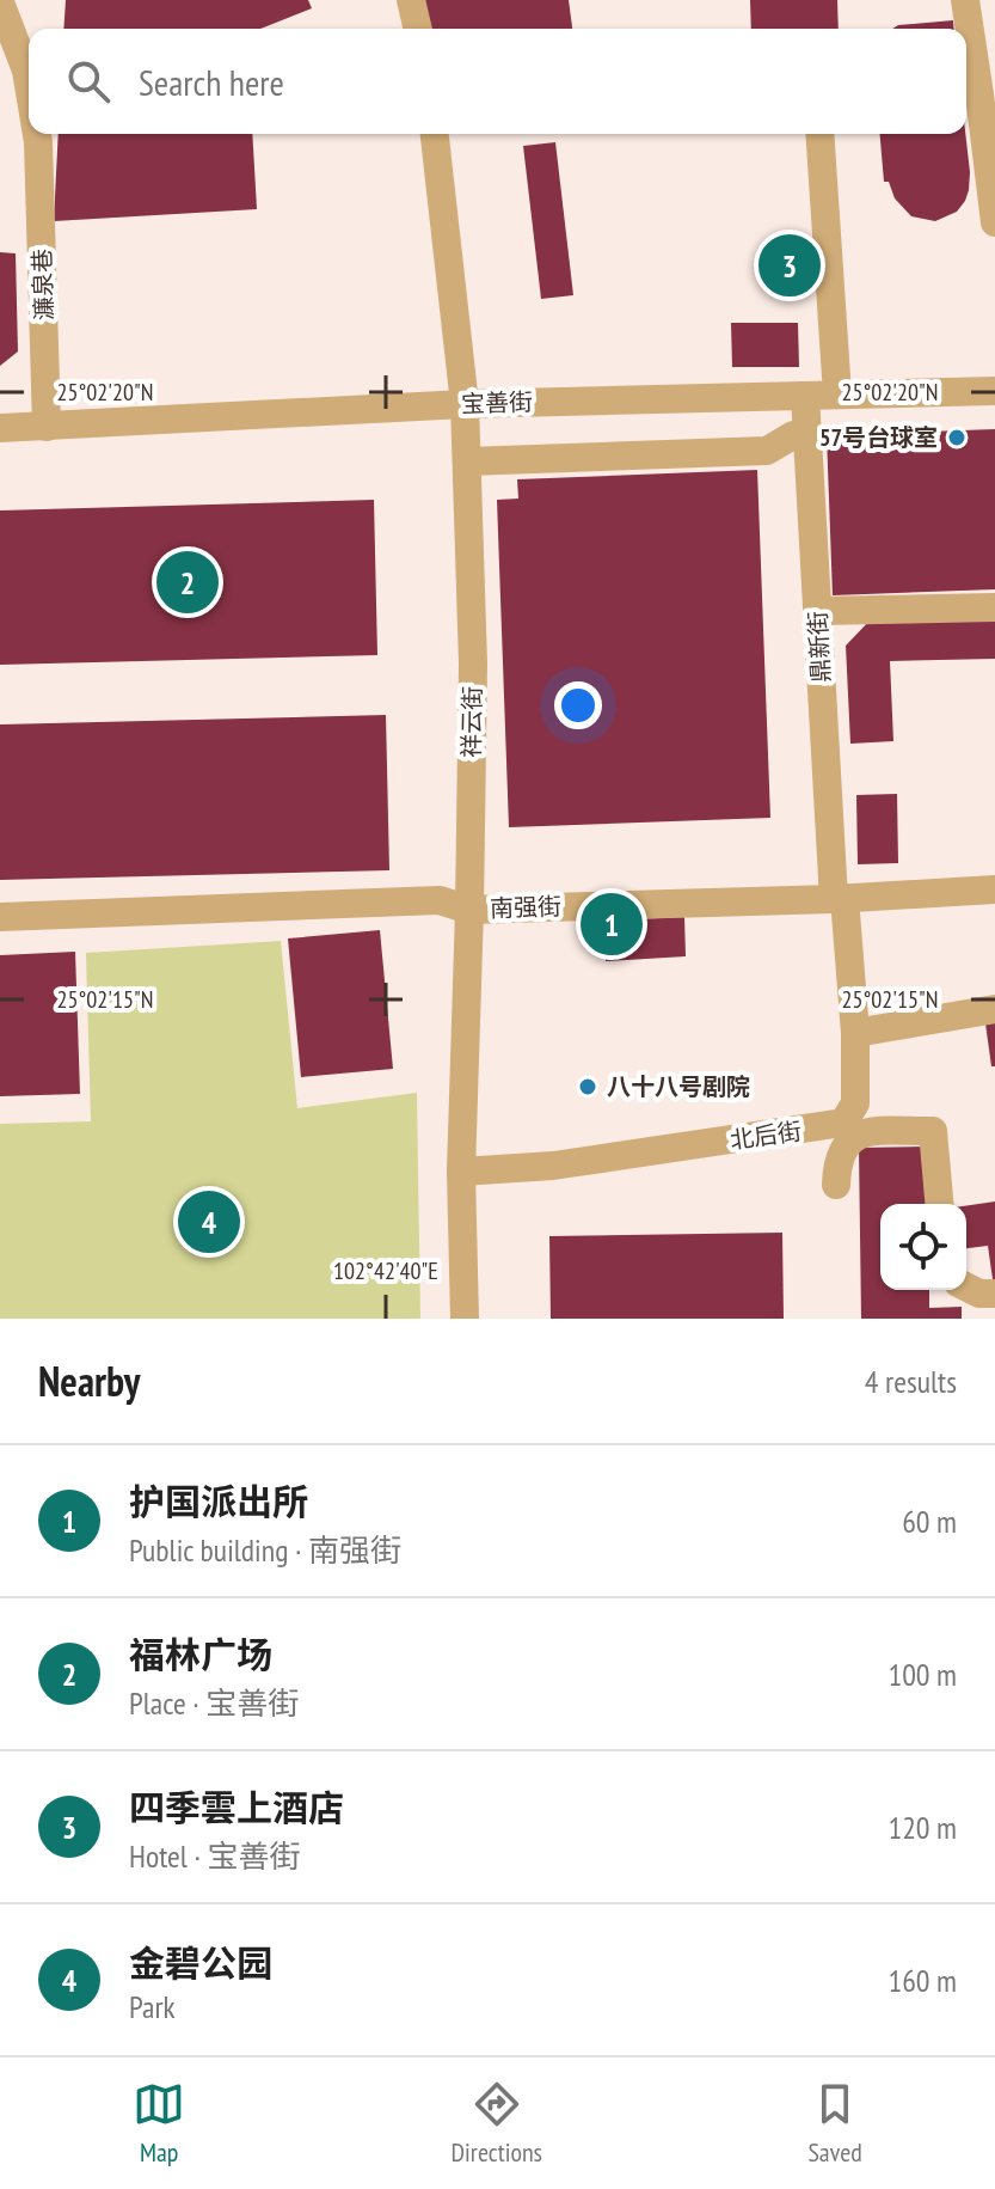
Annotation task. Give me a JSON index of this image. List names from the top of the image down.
{
  "streets": {
    "street": [
      "濂泉巷",
      "宝善街",
      "鼎新街",
      "祥云街",
      "南强街",
      "北后街"
    ]
  },
  "crossings": [
    ["濂泉巷", "宝善街"],
    ["宝善街", "鼎新街"],
    ["宝善街", "祥云街"],
    ["鼎新街", "南强街"],
    ["鼎新街", "北后街"],
    ["祥云街", "南强街"],
    ["祥云街", "北后街"],
    ["南强街", "北后街"]
  ],
  "places": ["57号台球室", "八十八号剧院"],
  "page": {
    "search": "Search here",
    "pins": [
      "3",
      "2",
      "1",
      "4"
    ],
    "heading": ["Nearby", "4 results"],
    "list": [
      {
        "mark": "1",
        "name": "护国派出所",
        "note": "Public building · 南强街",
        "value": "60 m"
      },
      {
        "mark": "2",
        "name": "福林广场",
        "note": "Place · 宝善街",
        "value": "100 m"
      },
      {
        "mark": "3",
        "name": "四季雲上酒店",
        "note": "Hotel · 宝善街",
        "value": "120 m"
      },
      {
        "mark": "4",
        "name": "金碧公园",
        "note": "Park",
        "value": "160 m"
      }
    ],
    "nav": ["Map", "Directions", "Saved"]
  },
  "coordinates": ["25°02'20\"N", "25°02'15\"N", "102°42'40\"E"]
}
